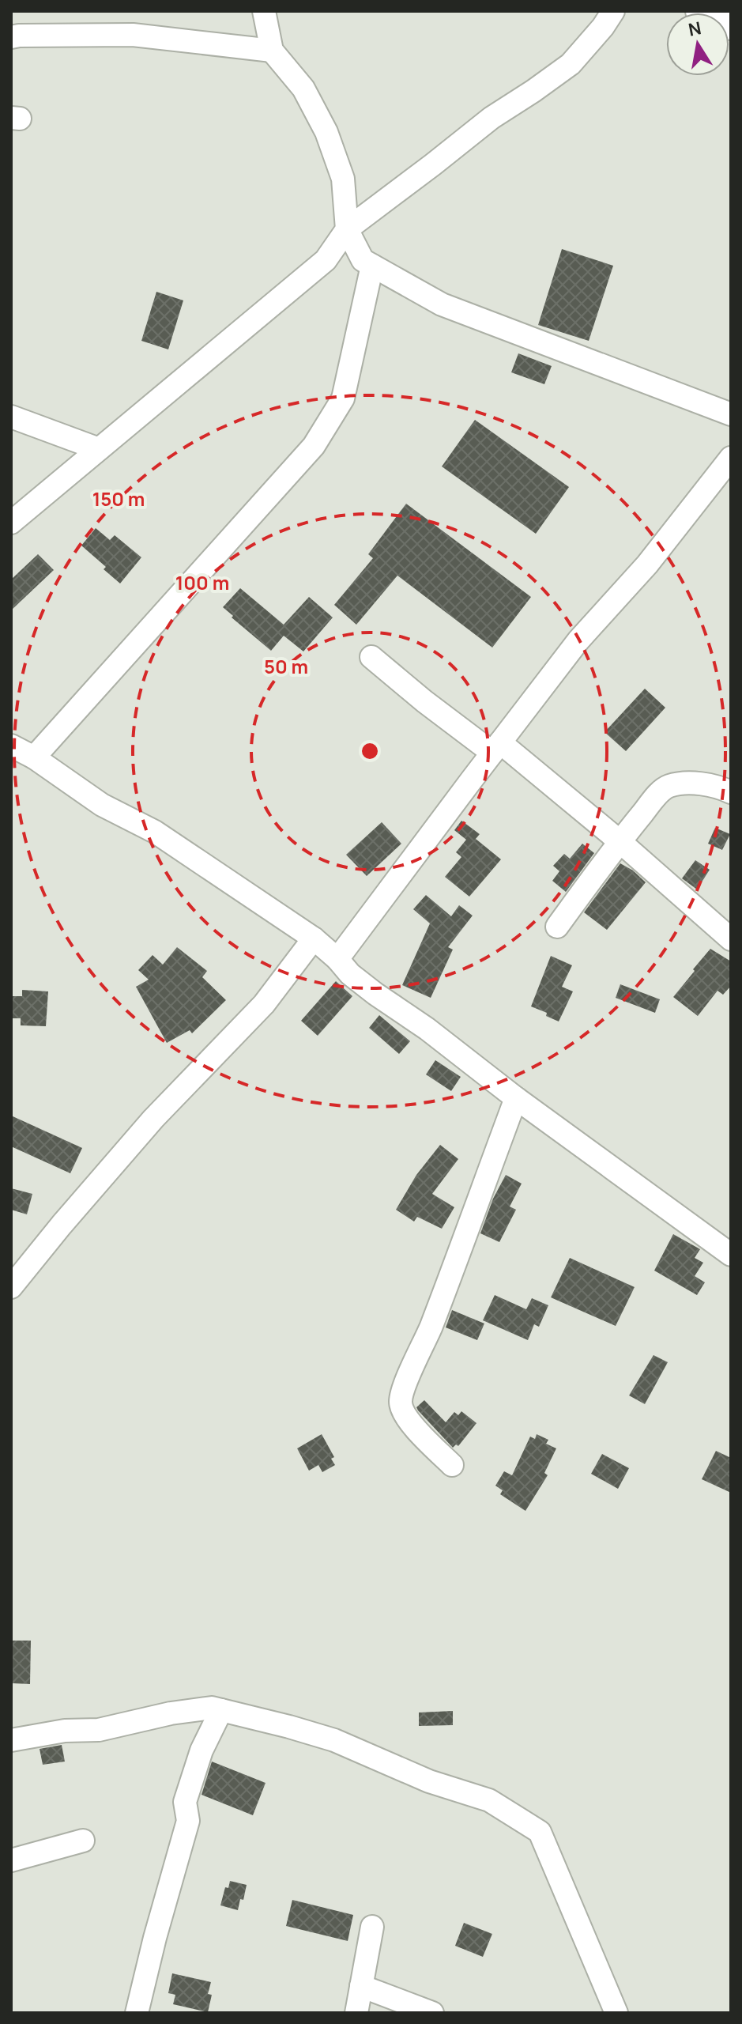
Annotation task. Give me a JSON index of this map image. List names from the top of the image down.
{
  "north": "top",
  "rings": ["150 m", "100 m", "50 m"]
}
